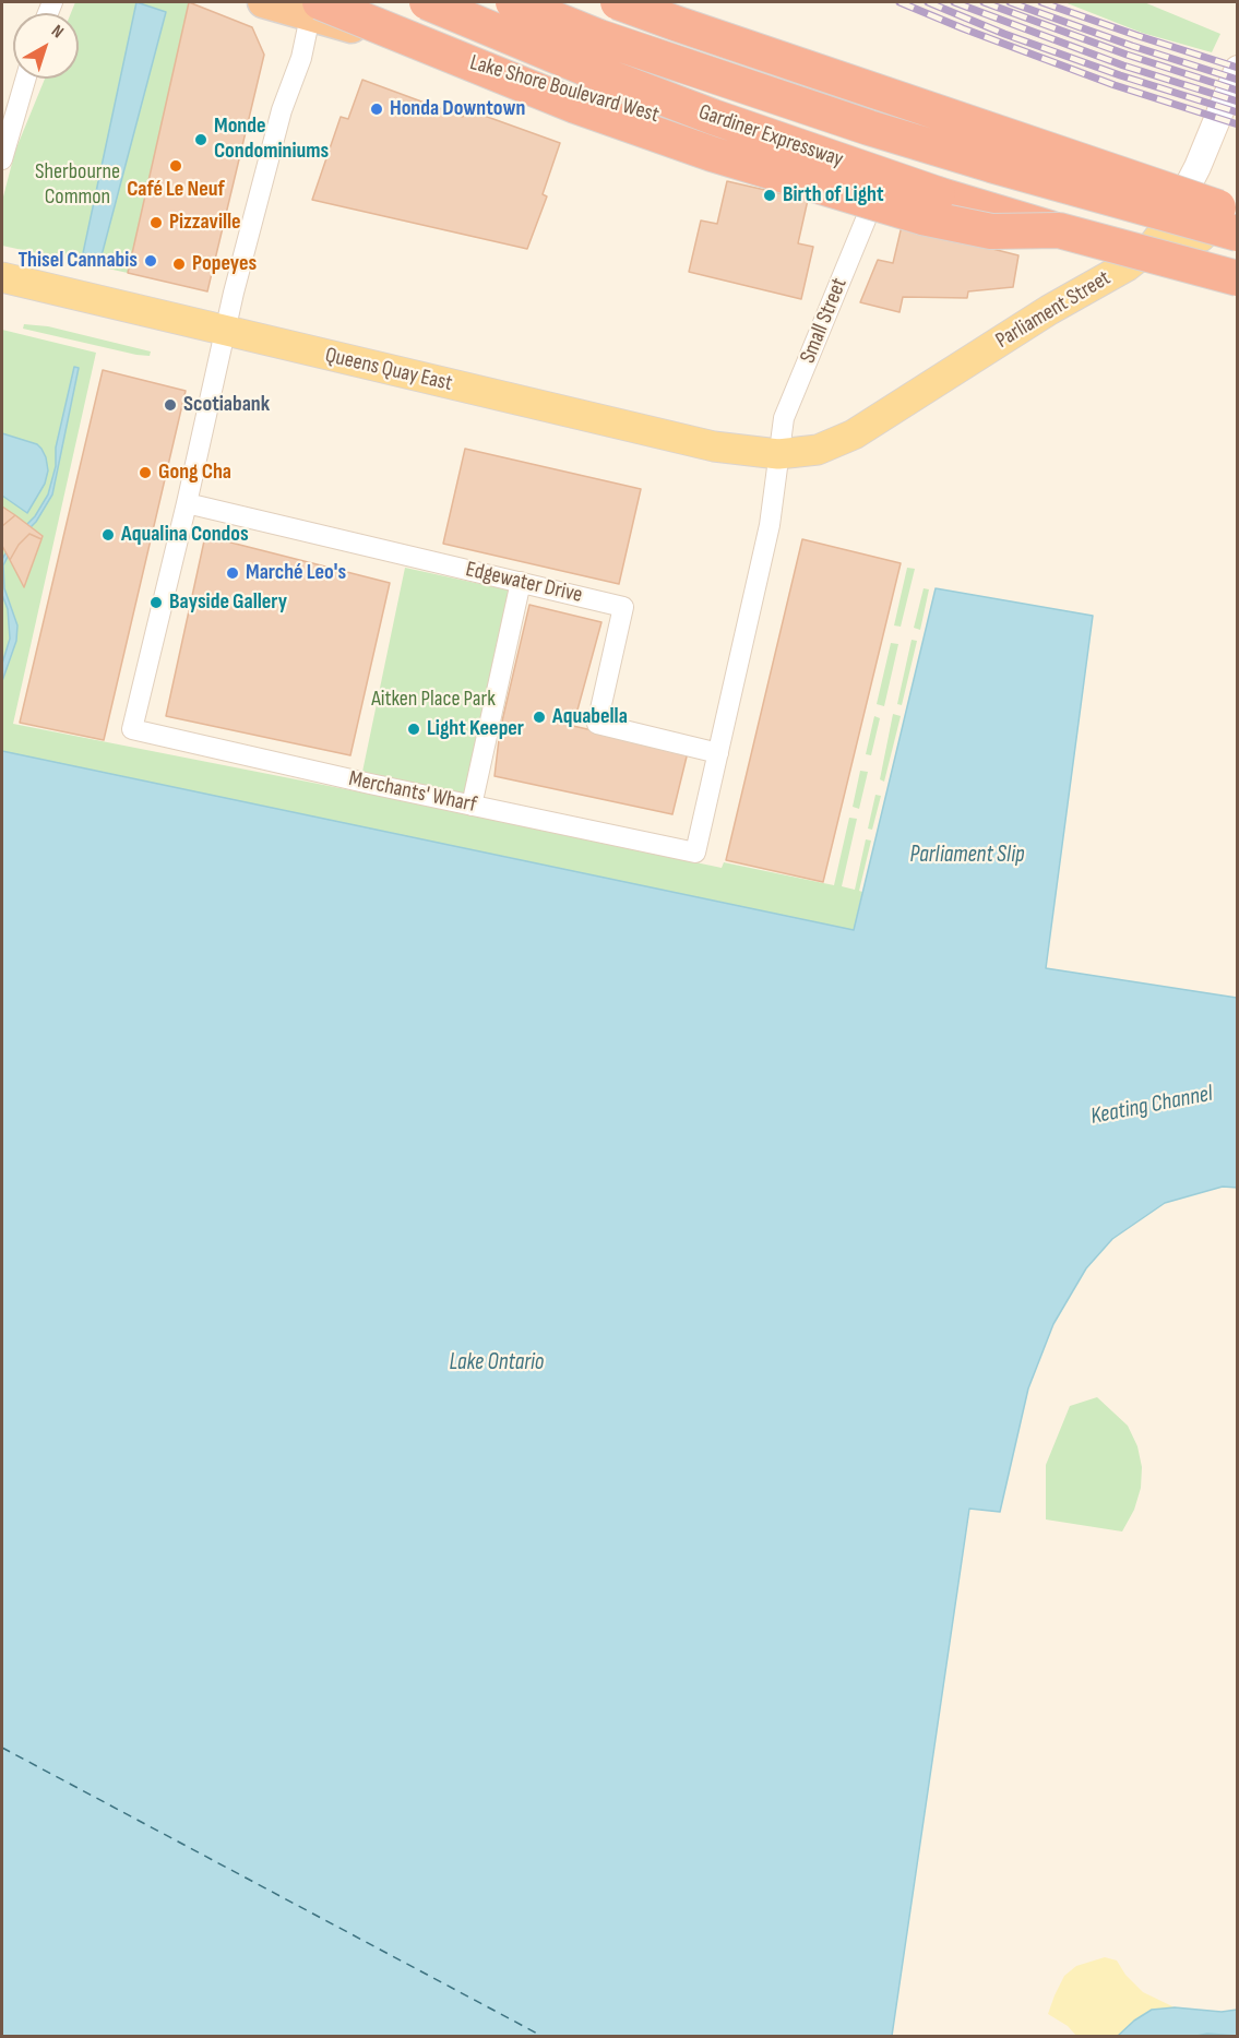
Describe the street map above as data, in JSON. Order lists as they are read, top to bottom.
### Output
{
  "streets": {
    "highway": ["Lake Shore Boulevard West", "Gardiner Expressway"],
    "main road": ["Parliament Street", "Queens Quay East"],
    "street": ["Small Street", "Edgewater Drive", "Merchants' Wharf"]
  },
  "crossings": [
    ["Lake Shore Boulevard West", "Parliament Street"],
    ["Lake Shore Boulevard West", "Small Street"],
    ["Lake Shore Boulevard West", "Merchants' Wharf"],
    ["Parliament Street", "Small Street"],
    ["Parliament Street", "Queens Quay East"],
    ["Parliament Street", "Merchants' Wharf"],
    ["Small Street", "Queens Quay East"],
    ["Small Street", "Merchants' Wharf"],
    ["Queens Quay East", "Merchants' Wharf"],
    ["Edgewater Drive", "Merchants' Wharf"]
  ],
  "water": ["Parliament Slip", "Keating Channel", "Lake Ontario"],
  "parks": ["Sherbourne Common", "Aitken Place Park"],
  "places": [
    "Honda Downtown",
    "Monde Condominiums",
    "Café Le Neuf",
    "Birth of Light",
    "Pizzaville",
    "Thisel Cannabis",
    "Popeyes",
    "Scotiabank",
    "Gong Cha",
    "Aqualina Condos",
    "Marché Leo's",
    "Bayside Gallery",
    "Aquabella",
    "Light Keeper"
  ],
  "north": "top right"
}
